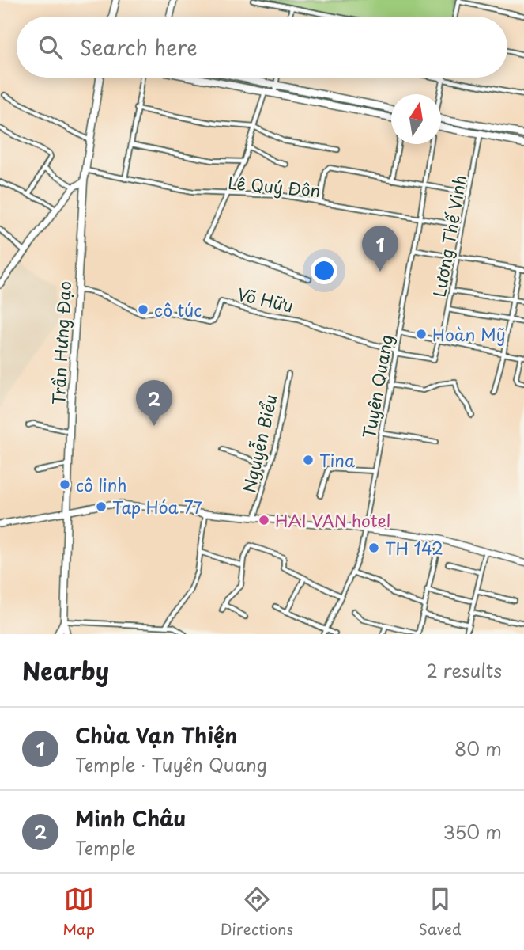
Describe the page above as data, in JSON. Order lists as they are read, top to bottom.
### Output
{
  "streets": {
    "main road": ["Trần Hưng Đạo"],
    "street": [
      "Lê Quý Đôn",
      "Lương Thế Vinh",
      "Võ Hữu",
      "Tuyên Quang",
      "Nguyễn Biểu"
    ]
  },
  "crossings": [
    ["Lê Quý Đôn", "Lương Thế Vinh"],
    ["Lê Quý Đôn", "Trần Hưng Đạo"],
    ["Lê Quý Đôn", "Tuyên Quang"],
    ["Võ Hữu", "Trần Hưng Đạo"],
    ["Võ Hữu", "Tuyên Quang"]
  ],
  "places": [
    "cô túc",
    "Hoàn Mỹ",
    "Tina",
    "cô linh",
    "Tap Hóa 77",
    "HAI VAN hotel",
    "TH 142"
  ],
  "north": "top",
  "page": {
    "search": "Search here",
    "pins": ["1", "2"],
    "heading": ["Nearby", "2 results"],
    "list": [
      {
        "mark": "1",
        "name": "Chùa Vạn Thiện",
        "note": "Temple · Tuyên Quang",
        "value": "80 m"
      },
      {
        "mark": "2",
        "name": "Minh Châu",
        "note": "Temple",
        "value": "350 m"
      }
    ],
    "nav": ["Map", "Directions", "Saved"]
  }
}
